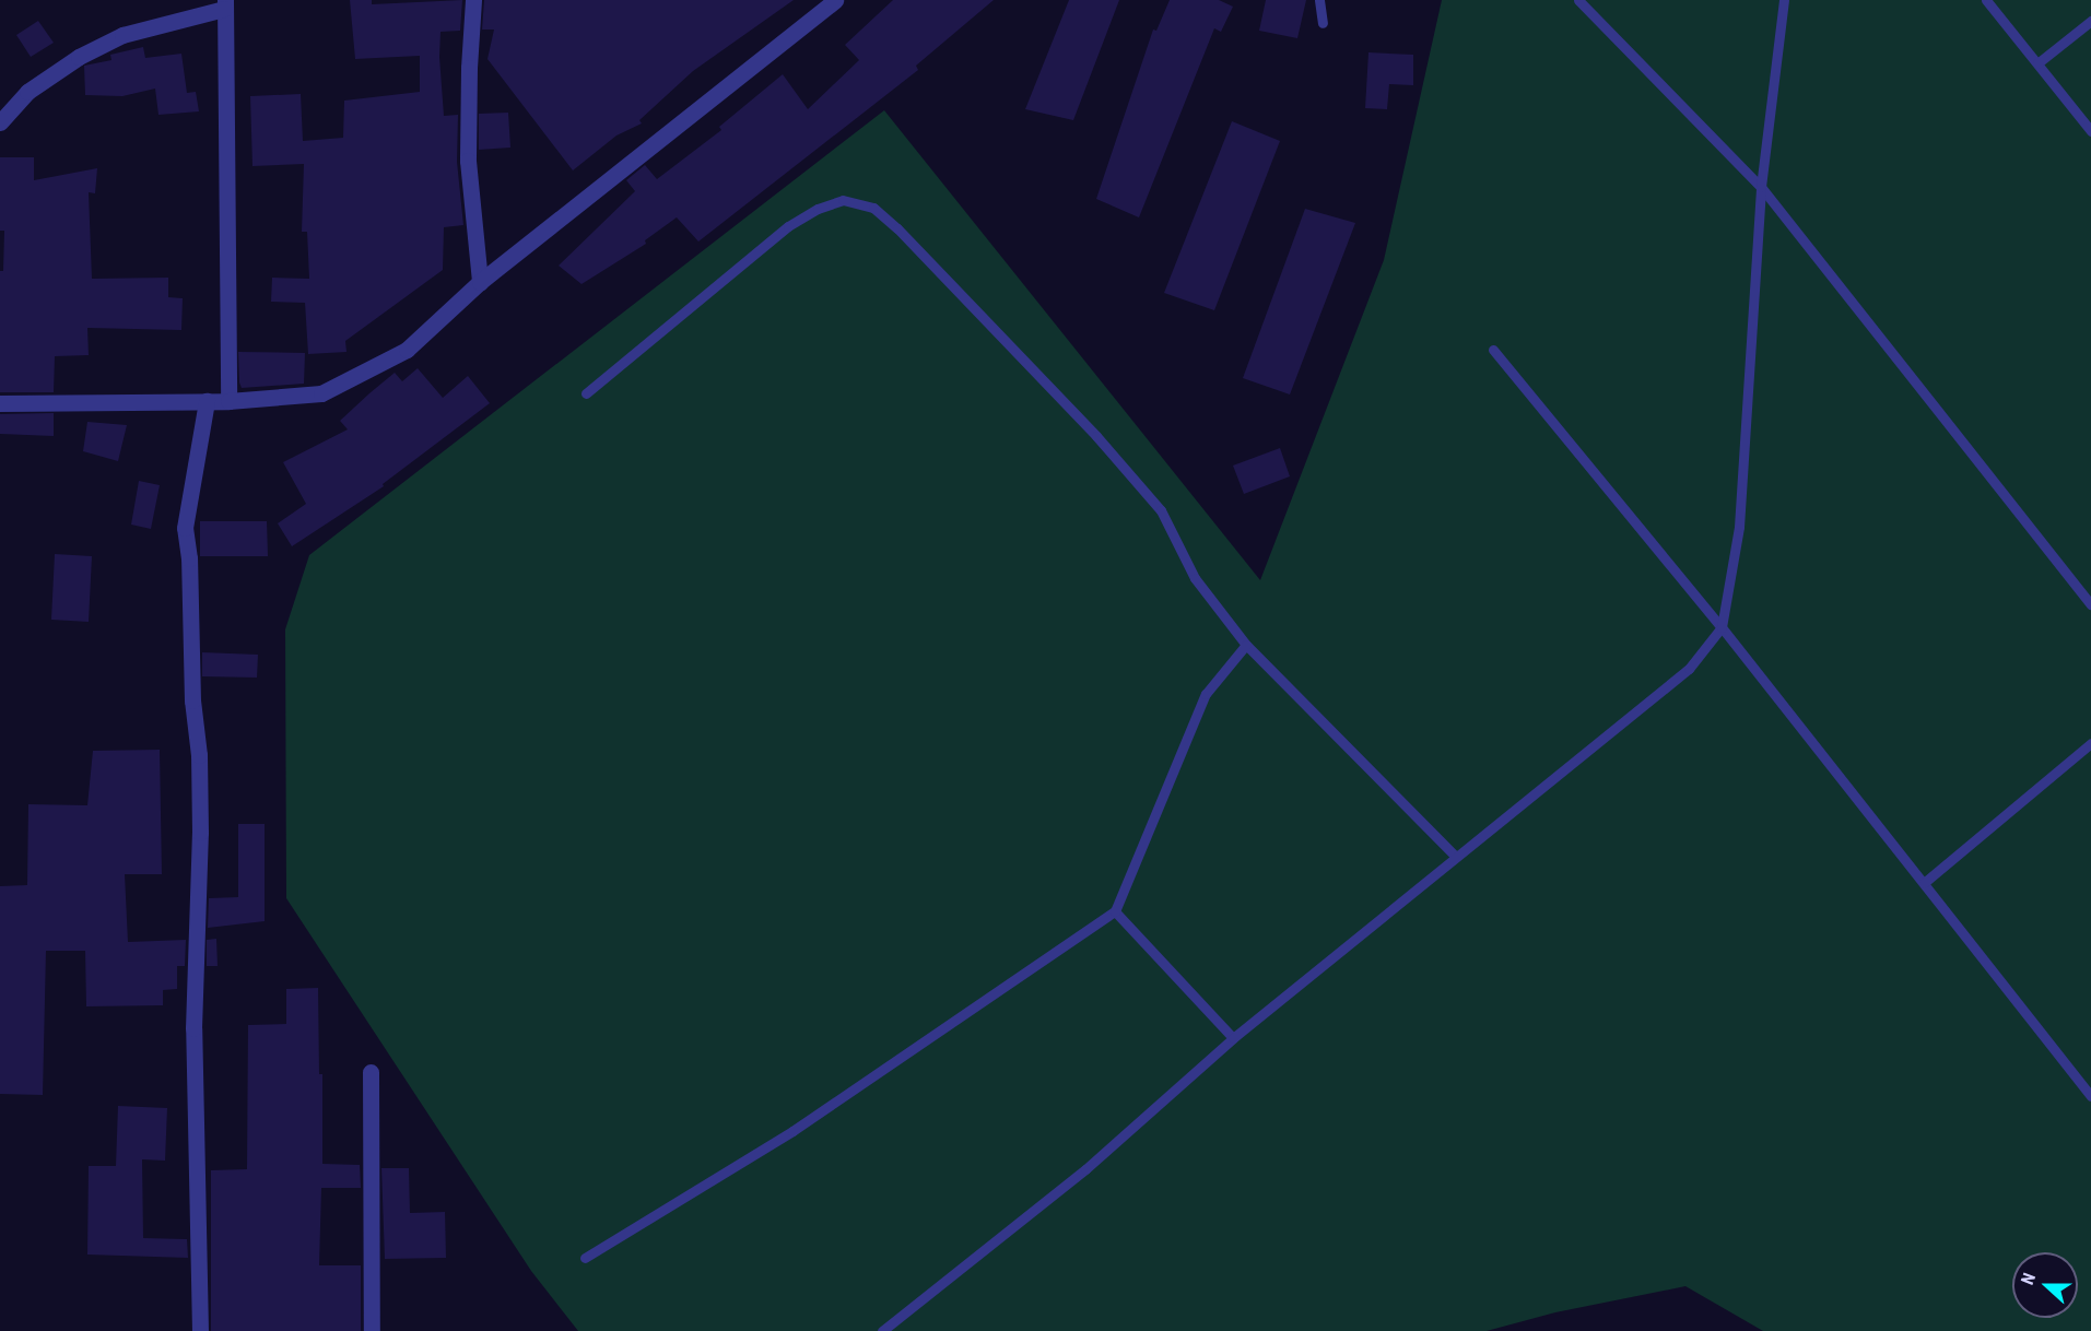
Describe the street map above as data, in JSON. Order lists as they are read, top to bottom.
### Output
{
  "north": "left"
}
